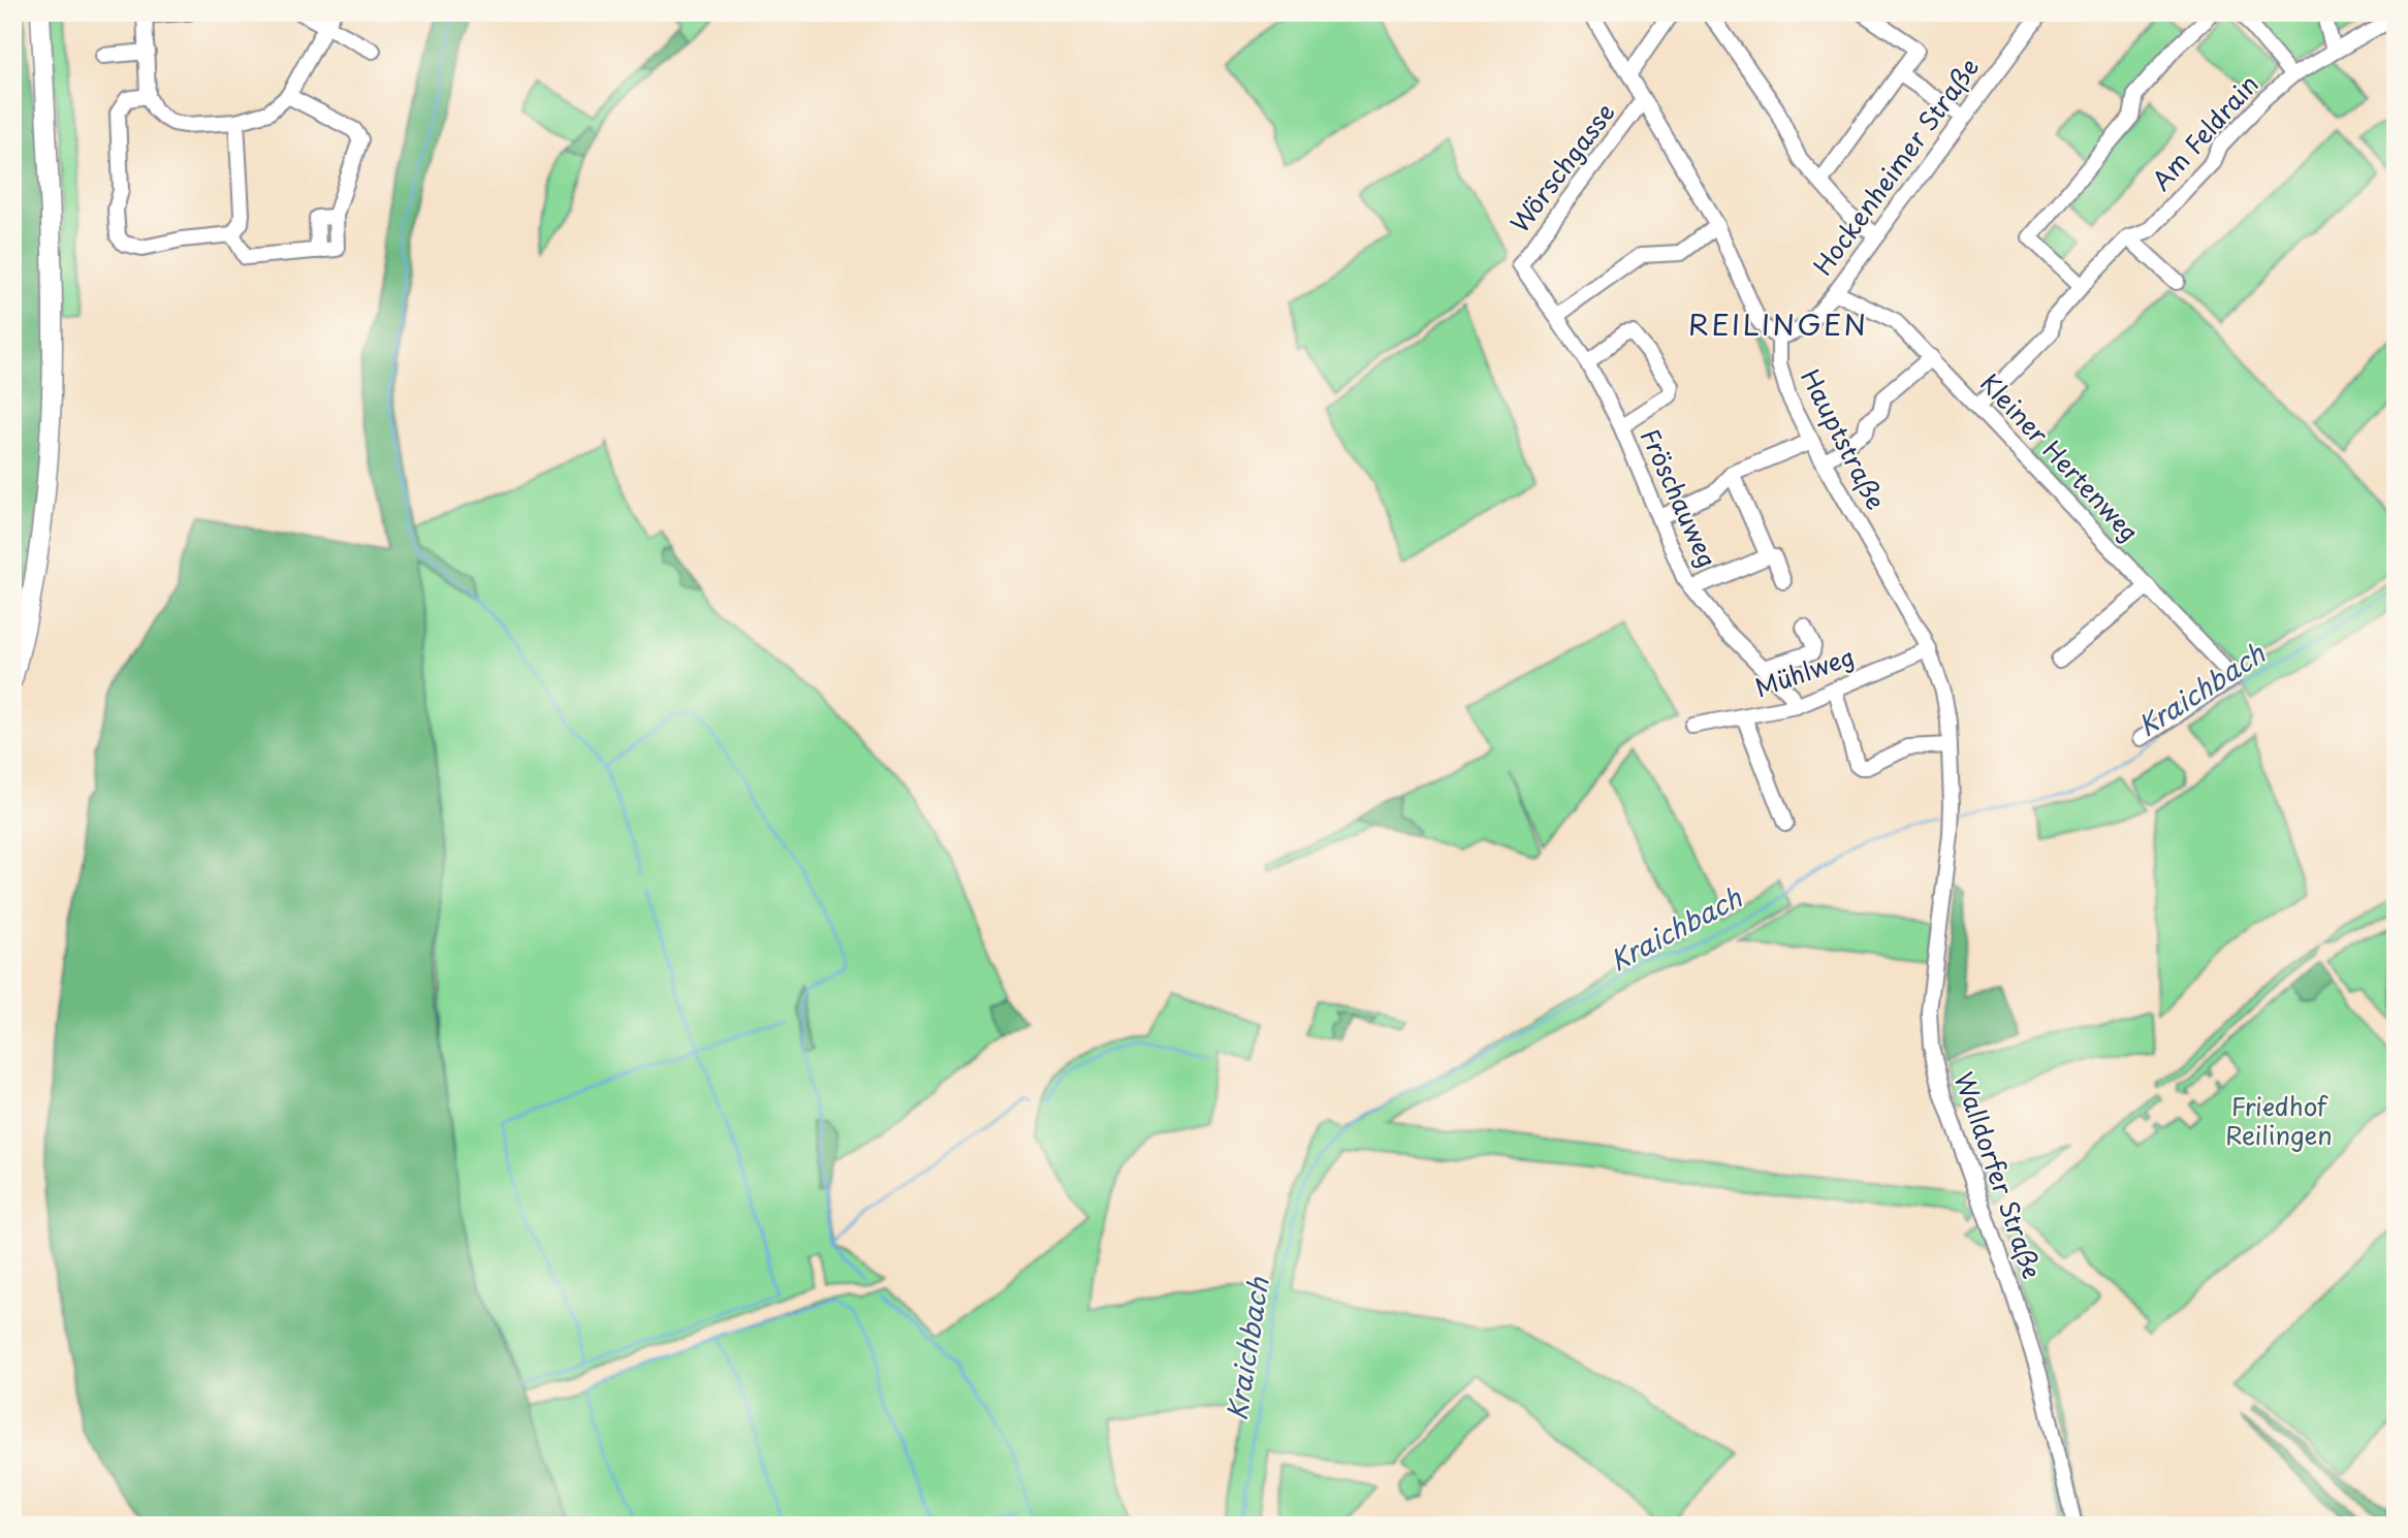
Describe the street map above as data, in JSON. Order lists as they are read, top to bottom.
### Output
{
  "streets": {
    "street": [
      "Am Feldrain",
      "Hockenheimer Straße",
      "Wörschgasse",
      "Hauptstraße",
      "Kleiner Hertenweg",
      "Fröschauweg",
      "Mühlweg",
      "Walldorfer Straße"
    ]
  },
  "crossings": [
    ["Am Feldrain", "Kleiner Hertenweg"],
    ["Hockenheimer Straße", "Hauptstraße"],
    ["Hockenheimer Straße", "Kleiner Hertenweg"],
    ["Wörschgasse", "Fröschauweg"],
    ["Hauptstraße", "Mühlweg"],
    ["Hauptstraße", "Walldorfer Straße"],
    ["Fröschauweg", "Mühlweg"]
  ],
  "districts": ["REILINGEN"],
  "water": ["Kraichbach"],
  "parks": ["Friedhof Reilingen"]
}
